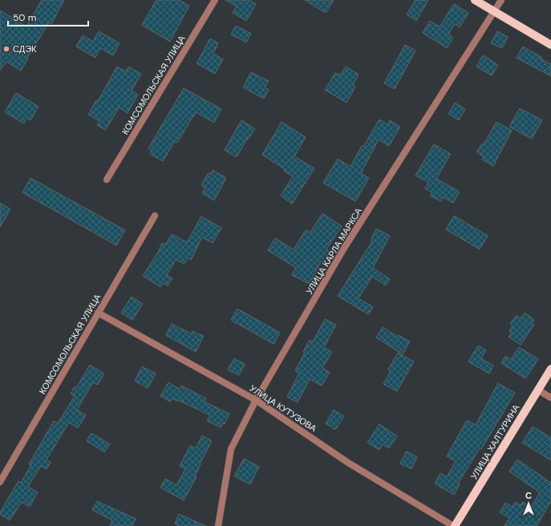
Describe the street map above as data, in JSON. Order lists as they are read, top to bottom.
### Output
{
  "streets": {
    "main road": ["УЛИЦА ХАЛТУРИНА"],
    "street": ["КОМСОМОЛЬСКАЯ УЛИЦА", "УЛИЦА КАРЛА МАРКСА", "УЛИЦА КУТУЗОВА"]
  },
  "crossings": [
    ["КОМСОМОЛЬСКАЯ УЛИЦА", "УЛИЦА КУТУЗОВА"],
    ["УЛИЦА КАРЛА МАРКСА", "УЛИЦА КУТУЗОВА"],
    ["УЛИЦА КУТУЗОВА", "УЛИЦА ХАЛТУРИНА"]
  ],
  "places": ["СДЭК"],
  "scale_bar": "50 m",
  "north": "top"
}
